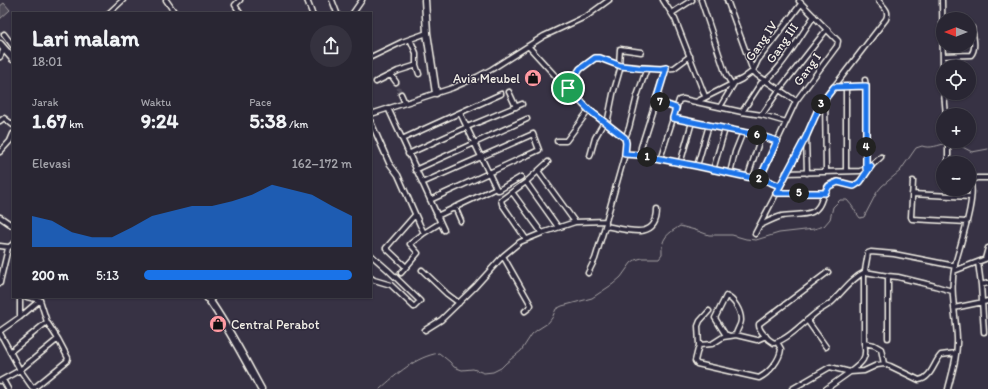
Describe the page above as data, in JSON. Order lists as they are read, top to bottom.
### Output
{
  "streets": {
    "street": ["Gang IV", "Gang III", "Gang I"]
  },
  "places": {
    "shop": ["Avia Meubel", "Central Perabot"]
  },
  "north": "left",
  "page": {
    "map_buttons": ["+", "−"],
    "heading": ["Lari malam", "18:01"],
    "stats": [
      ["Jarak", "1.67 km"],
      ["Waktu", "9:24"],
      ["Pace", "5:38 /km"]
    ],
    "pins": [
      "7",
      "3",
      "6",
      "4",
      "1",
      "2",
      "5"
    ],
    "chart": ["Elevasi", "162–172 m"],
    "list": [
      {
        "name": "200 m",
        "note": "5:13"
      }
    ]
  }
}
